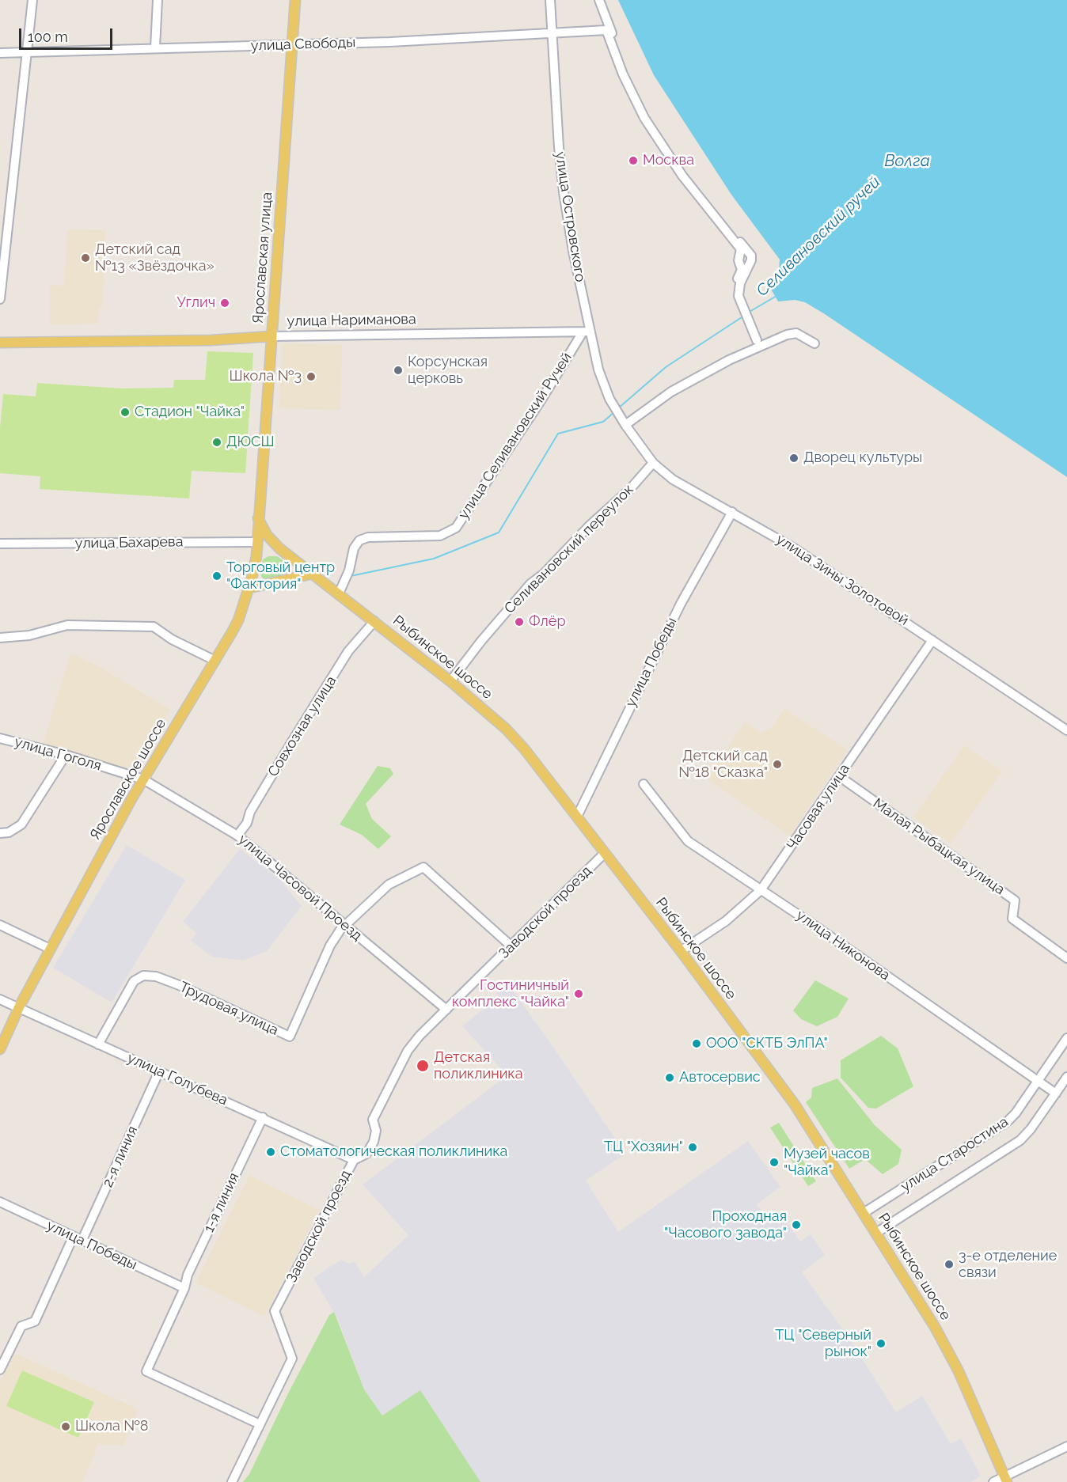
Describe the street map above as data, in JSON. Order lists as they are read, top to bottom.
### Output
{
  "streets": {
    "main road": [
      "Ярославская улица",
      "улица Нариманова",
      "Рыбинское шоссе",
      "Ярославское шоссе"
    ],
    "street": [
      "улица Свободы",
      "улица Островского",
      "улица Селивановский Ручей",
      "улица Бахарева",
      "Селивановский переулок",
      "улица Зины Золотовой",
      "улица Победы",
      "Совхозная улица",
      "улица Гоголя",
      "Часовая улица",
      "Малая Рыбацкая улица",
      "улица Часовой Проезд",
      "Заводской проезд",
      "улица Никонова",
      "Трудовая улица",
      "улица Голубева",
      "улица Старостина",
      "2-я линия",
      "1-я линия"
    ]
  },
  "crossings": [
    ["улица Свободы", "улица Островского"],
    ["улица Свободы", "Ярославская улица"],
    ["улица Островского", "улица Нариманова"],
    ["улица Островского", "улица Селивановский Ручей"],
    ["улица Островского", "улица Зины Золотовой"],
    ["Ярославская улица", "улица Нариманова"],
    ["Ярославская улица", "Рыбинское шоссе"],
    ["Ярославская улица", "Ярославское шоссе"],
    ["улица Нариманова", "улица Селивановский Ручей"],
    ["улица Селивановский Ручей", "Рыбинское шоссе"],
    ["улица Бахарева", "Ярославское шоссе"],
    ["Селивановский переулок", "улица Зины Золотовой"],
    ["Селивановский переулок", "Рыбинское шоссе"],
    ["улица Зины Золотовой", "улица Победы"],
    ["улица Зины Золотовой", "Часовая улица"],
    ["Рыбинское шоссе", "улица Победы"],
    ["Рыбинское шоссе", "Совхозная улица"],
    ["Рыбинское шоссе", "Ярославское шоссе"],
    ["Рыбинское шоссе", "Часовая улица"],
    ["Рыбинское шоссе", "Заводской проезд"],
    ["Рыбинское шоссе", "улица Старостина"],
    ["улица Победы", "2-я линия"],
    ["улица Победы", "1-я линия"],
    ["Совхозная улица", "улица Часовой Проезд"],
    ["улица Гоголя", "Ярославское шоссе"],
    ["улица Гоголя", "улица Часовой Проезд"],
    ["Ярославское шоссе", "улица Часовой Проезд"],
    ["Ярославское шоссе", "улица Голубева"],
    ["Часовая улица", "Малая Рыбацкая улица"],
    ["Часовая улица", "улица Никонова"],
    ["улица Часовой Проезд", "Заводской проезд"],
    ["улица Часовой Проезд", "Трудовая улица"],
    ["Заводской проезд", "Трудовая улица"],
    ["Заводской проезд", "улица Голубева"],
    ["Заводской проезд", "1-я линия"],
    ["улица Никонова", "улица Старостина"],
    ["Трудовая улица", "улица Голубева"],
    ["улица Голубева", "2-я линия"],
    ["улица Голубева", "1-я линия"]
  ],
  "water": ["Волга", "Селивановский ручей"],
  "places": [
    "Москва",
    "Детский сад №13 «Звёздочка»",
    "Углич",
    "Корсунская церковь",
    "Школа №3",
    "Стадион \"Чайка\"",
    "ДЮСШ",
    "Дворец культуры",
    "Торговый центр \"Фактория\"",
    "Флёр",
    "Детский сад №18 \"Сказка\"",
    "Гостиничный комплекс \"Чайка\"",
    "ООО \"СКТБ ЭлПА\"",
    "Детская поликлиника",
    "Автосервис",
    "ТЦ \"Хозяин\"",
    "Стоматологическая поликлиника",
    "Музей часов \"Чайка\"",
    "Проходная \"Часового 3авода\"",
    "3-е отделение связи",
    "ТЦ \"Северный рынок\"",
    "Школа №8"
  ],
  "scale_bar": "100 m"
}
